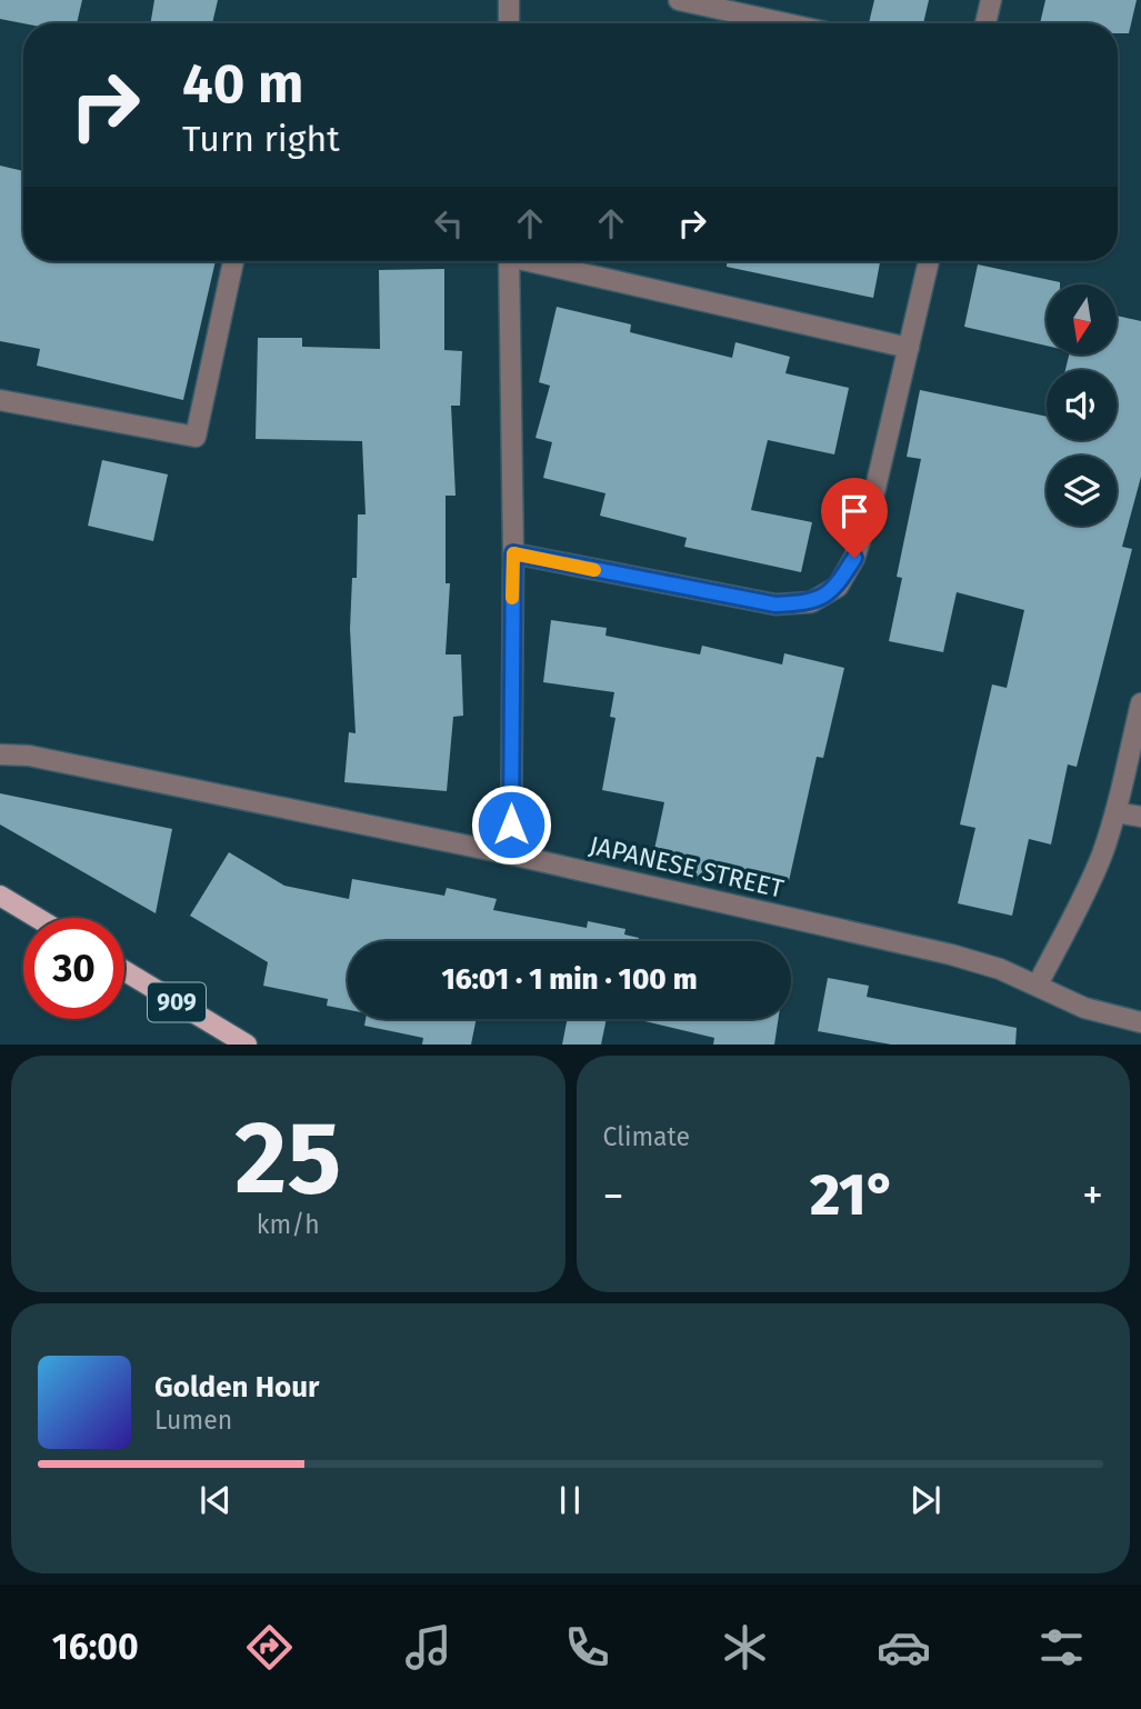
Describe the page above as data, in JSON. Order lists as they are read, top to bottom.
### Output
{
  "streets": {
    "main road": ["909"],
    "street": ["JAPANESE STREET"]
  },
  "north": "bottom",
  "page": {
    "turn": ["40 m", "Turn right"],
    "limit": "30",
    "trip": "16:01 · 1 min · 100 m",
    "tile": [
      ["25", "km/h"],
      "Climate"
    ],
    "heat": ["−", "21°", "+"],
    "song": ["Golden Hour", "Lumen"],
    "tabs": "16:00"
  }
}
